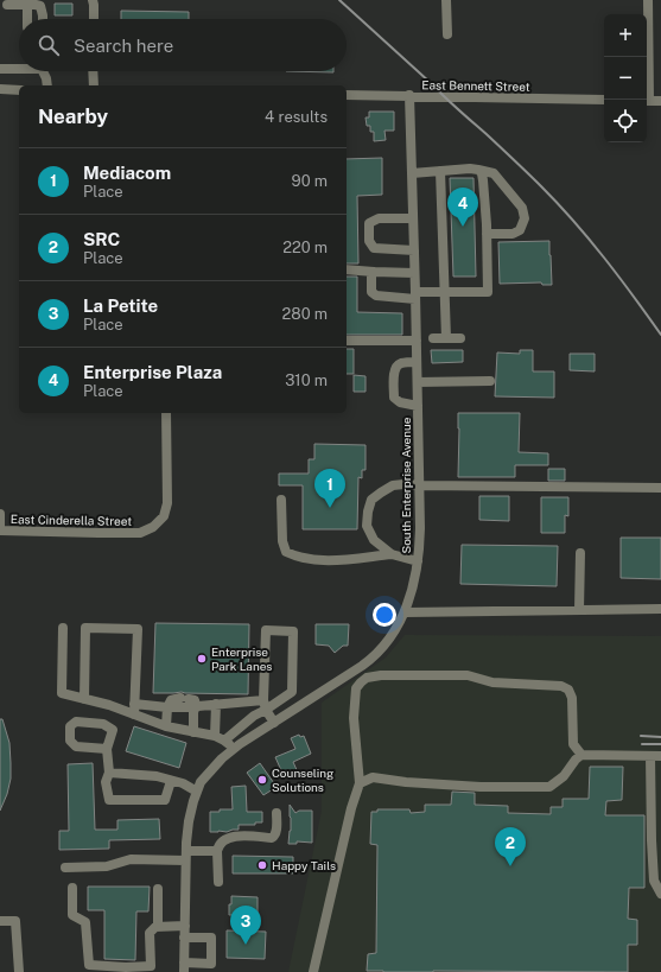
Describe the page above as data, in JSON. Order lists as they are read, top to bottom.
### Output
{
  "streets": {
    "street": ["East Bennett Street", "South Enterprise Avenue", "East Cinderella Street"]
  },
  "crossings": [
    ["East Bennett Street", "South Enterprise Avenue"]
  ],
  "places": ["Enterprise Park Lanes", "Counseling Solutions", "Happy Tails"],
  "page": {
    "map_buttons": ["+", "−"],
    "search": "Search here",
    "heading": ["Nearby", "4 results"],
    "list": [
      {
        "mark": "1",
        "name": "Mediacom",
        "note": "Place",
        "value": "90 m"
      },
      {
        "mark": "2",
        "name": "SRC",
        "note": "Place",
        "value": "220 m"
      },
      {
        "mark": "3",
        "name": "La Petite",
        "note": "Place",
        "value": "280 m"
      },
      {
        "mark": "4",
        "name": "Enterprise Plaza",
        "note": "Place",
        "value": "310 m"
      }
    ],
    "pins": [
      "4",
      "1",
      "2",
      "3"
    ]
  }
}
